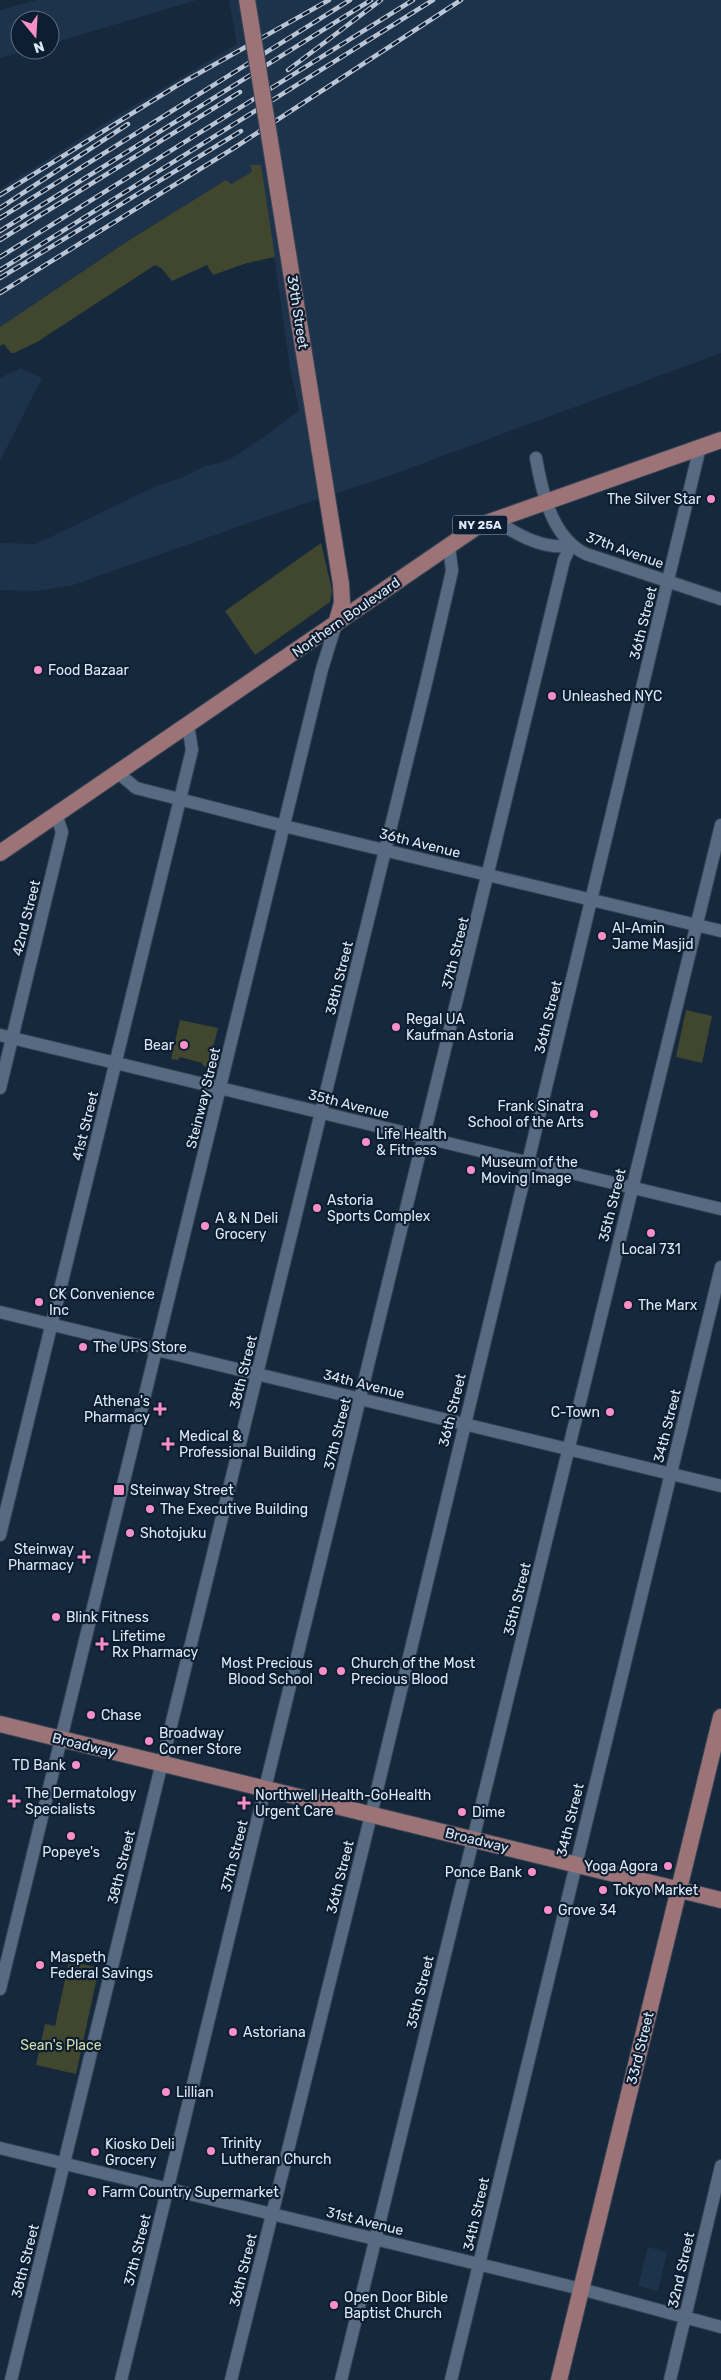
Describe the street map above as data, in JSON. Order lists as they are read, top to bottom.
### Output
{
  "streets": {
    "main road": [
      "39th Street",
      "NY 25A",
      "Northern Boulevard",
      "Broadway",
      "33rd Street"
    ],
    "street": [
      "37th Avenue",
      "36th Street",
      "36th Avenue",
      "42nd Street",
      "37th Street",
      "38th Street",
      "Steinway Street",
      "35th Avenue",
      "41st Street",
      "35th Street",
      "34th Avenue",
      "34th Street",
      "31st Avenue",
      "32nd Street"
    ]
  },
  "crossings": [
    ["39th Street", "Northern Boulevard"],
    ["39th Street", "Steinway Street"],
    ["37th Avenue", "Northern Boulevard"],
    ["37th Avenue", "36th Street"],
    ["37th Avenue", "37th Street"],
    ["Northern Boulevard", "36th Street"],
    ["Northern Boulevard", "36th Avenue"],
    ["Northern Boulevard", "42nd Street"],
    ["Northern Boulevard", "38th Street"],
    ["Northern Boulevard", "Steinway Street"],
    ["Northern Boulevard", "41st Street"],
    ["36th Street", "36th Avenue"],
    ["36th Street", "35th Avenue"],
    ["36th Street", "34th Avenue"],
    ["36th Street", "Broadway"],
    ["36th Street", "31st Avenue"],
    ["36th Avenue", "37th Street"],
    ["36th Avenue", "38th Street"],
    ["36th Avenue", "Steinway Street"],
    ["36th Avenue", "41st Street"],
    ["36th Avenue", "35th Street"],
    ["42nd Street", "35th Avenue"],
    ["37th Street", "35th Avenue"],
    ["37th Street", "34th Avenue"],
    ["37th Street", "Broadway"],
    ["37th Street", "31st Avenue"],
    ["38th Street", "35th Avenue"],
    ["38th Street", "34th Avenue"],
    ["38th Street", "Broadway"],
    ["38th Street", "31st Avenue"],
    ["Steinway Street", "35th Avenue"],
    ["Steinway Street", "34th Avenue"],
    ["Steinway Street", "Broadway"],
    ["35th Avenue", "41st Street"],
    ["35th Avenue", "35th Street"],
    ["41st Street", "34th Avenue"],
    ["35th Street", "34th Avenue"],
    ["35th Street", "Broadway"],
    ["35th Street", "31st Avenue"],
    ["34th Avenue", "34th Street"],
    ["34th Street", "Broadway"],
    ["34th Street", "31st Avenue"],
    ["Broadway", "33rd Street"],
    ["33rd Street", "31st Avenue"],
    ["31st Avenue", "32nd Street"]
  ],
  "parks": ["Sean's Place"],
  "places": {
    "other": [
      "The Silver Star",
      "Food Bazaar",
      "Unleashed NYC",
      "Al-Amin Jame Masjid",
      "Regal UA Kaufman Astoria",
      "Bear",
      "Frank Sinatra School of the Arts",
      "Life Health & Fitness",
      "Museum of the Moving Image",
      "Astoria Sports Complex",
      "A & N Deli Grocery",
      "Local 731",
      "CK Convenience Inc",
      "The Marx",
      "The UPS Store",
      "C-Town",
      "The Executive Building",
      "Shotojuku",
      "Blink Fitness",
      "Most Precious Blood School",
      "Church of the Most Precious Blood",
      "Chase",
      "Broadway Corner Store",
      "TD Bank",
      "Dime",
      "Popeye's",
      "Yoga Agora",
      "Ponce Bank",
      "Tokyo Market",
      "Grove 34",
      "Maspeth Federal Savings",
      "Astoriana",
      "Lillian",
      "Trinity Lutheran Church",
      "Kiosko Deli Grocery",
      "Farm Country Supermarket",
      "Open Door Bible Baptist Church"
    ],
    "health": [
      "Athena's Pharmacy",
      "Medical & Professional Building",
      "Steinway Pharmacy",
      "Lifetime Rx Pharmacy",
      "The Dermatology Specialists",
      "Northwell Health-GoHealth Urgent Care"
    ],
    "transit": ["Steinway Street"]
  },
  "north": "bottom"
}
